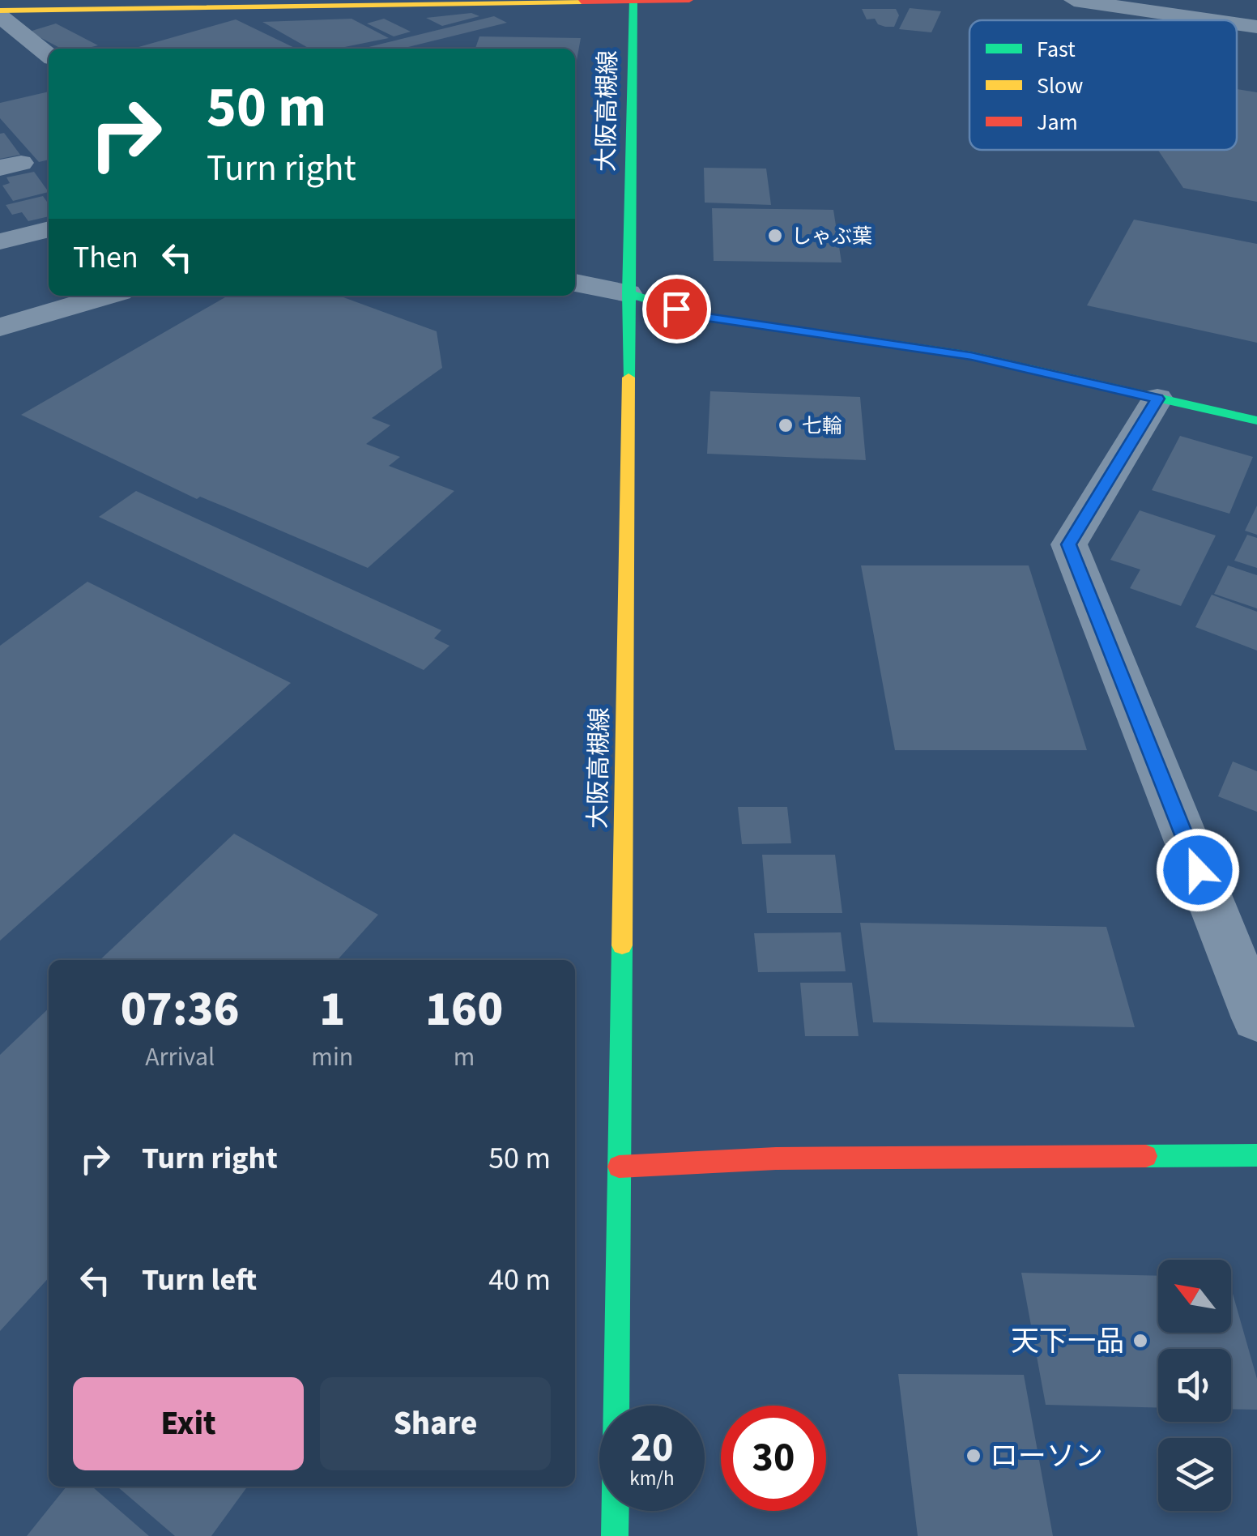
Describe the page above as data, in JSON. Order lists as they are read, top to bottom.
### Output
{
  "streets": {
    "street": ["大阪高槻線"]
  },
  "places": [
    "しゃぶ葉",
    "七輪",
    "天下一品",
    "ローソン"
  ],
  "legend": ["Fast", "Slow", "Jam"],
  "north": "top left",
  "page": {
    "turn": ["50 m", "Turn right"],
    "then": "Then",
    "eta": [
      "07:36",
      "Arrival",
      "1",
      "min",
      "160",
      "m"
    ],
    "list": [
      {
        "name": "Turn right",
        "value": "50 m"
      },
      {
        "name": "Turn left",
        "value": "40 m"
      }
    ],
    "buttons": ["Exit", "Share"],
    "speed": "20 km/h",
    "limit": "30"
  }
}
